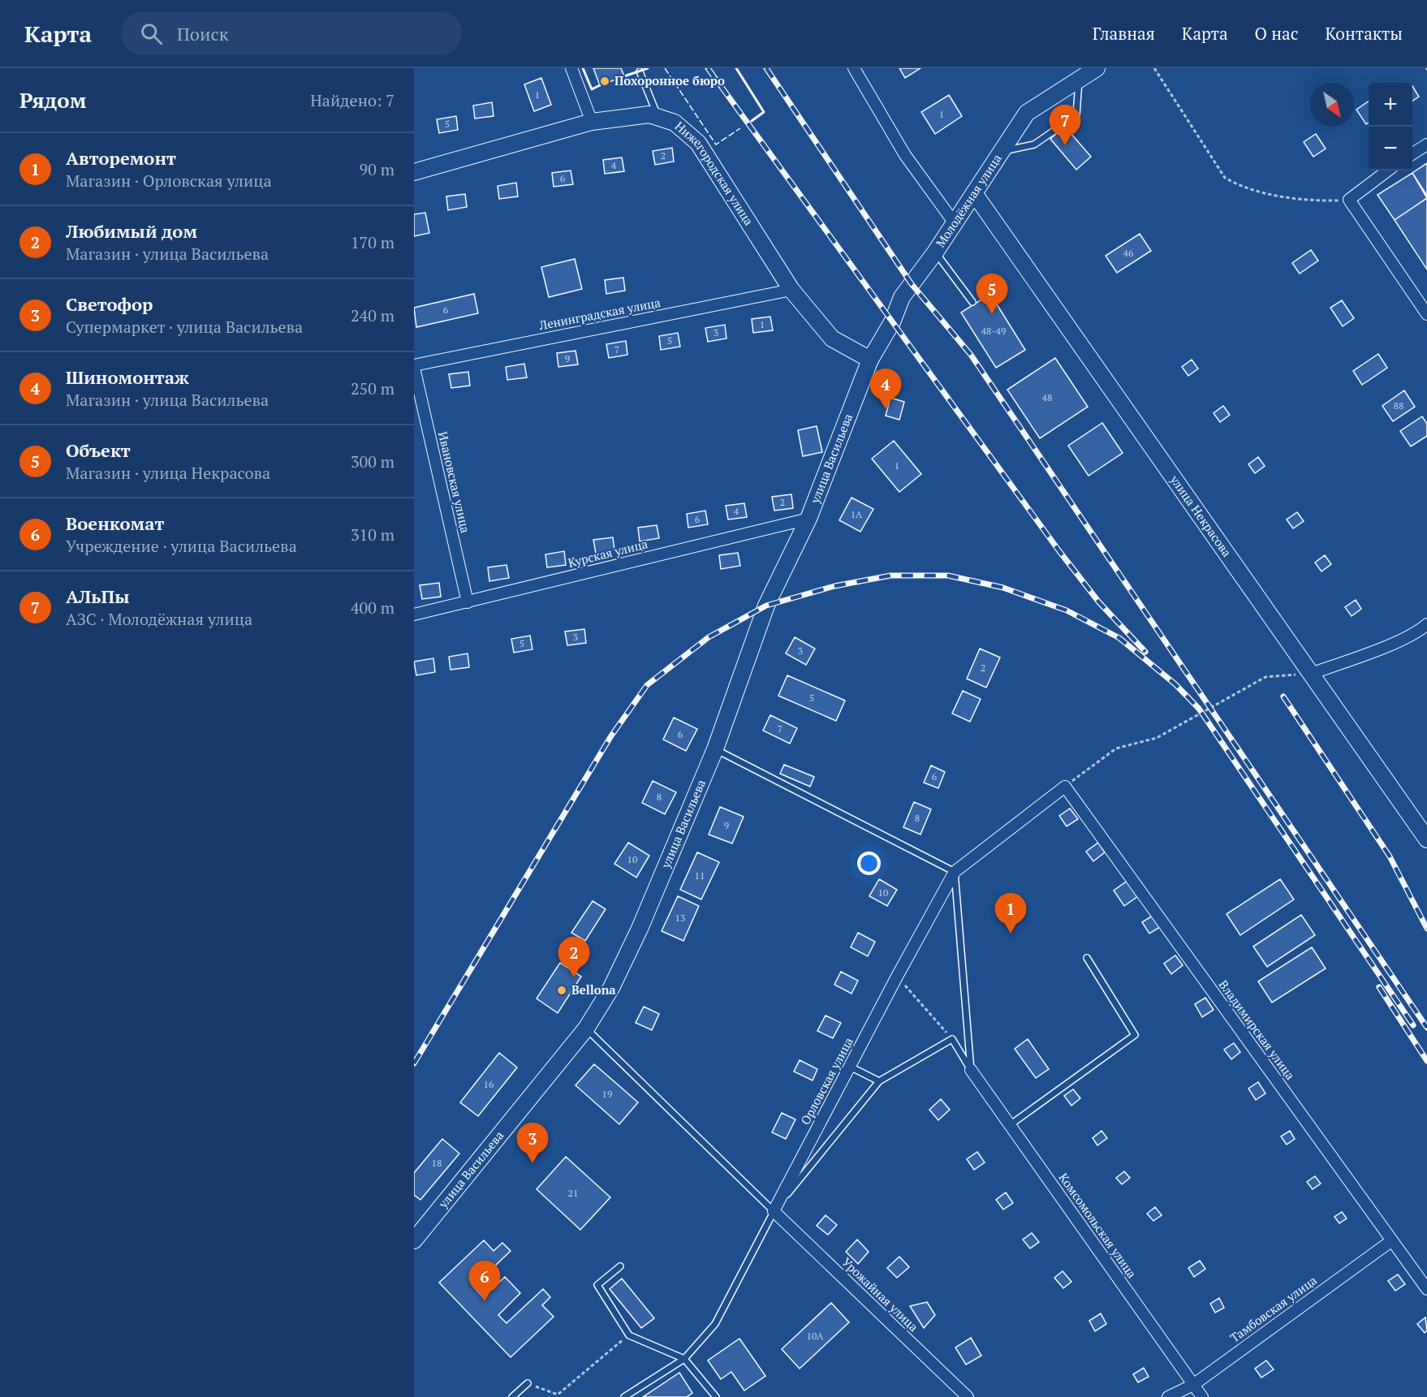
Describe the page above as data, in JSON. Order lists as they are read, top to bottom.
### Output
{
  "streets": {
    "street": [
      "Нижегородская улица",
      "Молодёжная улица",
      "Ленинградская улица",
      "улица Васильева",
      "Ивановская улица",
      "улица Некрасова",
      "Курская улица",
      "Владимирская улица",
      "Орловская улица",
      "Комсомольская улица",
      "Урожайная улица",
      "Тамбовская улица"
    ]
  },
  "crossings": [
    ["Нижегородская улица", "Молодёжная улица"],
    ["Нижегородская улица", "Ленинградская улица"],
    ["Нижегородская улица", "улица Васильева"],
    ["Молодёжная улица", "улица Васильева"],
    ["Молодёжная улица", "улица Некрасова"],
    ["Ленинградская улица", "Ивановская улица"],
    ["улица Васильева", "Курская улица"],
    ["Ивановская улица", "Курская улица"],
    ["Владимирская улица", "Орловская улица"],
    ["Владимирская улица", "Тамбовская улица"],
    ["Орловская улица", "Урожайная улица"],
    ["Комсомольская улица", "Тамбовская улица"]
  ],
  "places": ["Похоронное бюро", "Bellona"],
  "house_numbers": [
    "1",
    "1",
    "5",
    "2",
    "4",
    "6",
    "46",
    "6",
    "1",
    "48-49",
    "3",
    "5",
    "7",
    "9",
    "48",
    "88",
    "1",
    "2",
    "4",
    "1А",
    "6",
    "3",
    "5",
    "3",
    "2",
    "5",
    "7",
    "6",
    "6",
    "8",
    "8",
    "9",
    "10",
    "11",
    "10",
    "13",
    "16",
    "19",
    "18",
    "21",
    "10А"
  ],
  "north": "bottom right",
  "page": {
    "header": "Карта",
    "search": "Поиск",
    "nav": [
      "Главная",
      "Карта",
      "О нас",
      "Контакты"
    ],
    "heading": ["Рядом", "Найдено: 7"],
    "map_buttons": ["+", "−"],
    "pins": [
      "7",
      "5",
      "4",
      "1",
      "2",
      "3",
      "6"
    ],
    "list": [
      {
        "mark": "1",
        "name": "Авторемонт",
        "note": "Магазин · Орловская улица",
        "value": "90 m"
      },
      {
        "mark": "2",
        "name": "Любимый дом",
        "note": "Магазин · улица Васильева",
        "value": "170 m"
      },
      {
        "mark": "3",
        "name": "Светофор",
        "note": "Супермаркет · улица Васильева",
        "value": "240 m"
      },
      {
        "mark": "4",
        "name": "Шиномонтаж",
        "note": "Магазин · улица Васильева",
        "value": "250 m"
      },
      {
        "mark": "5",
        "name": "Объект",
        "note": "Магазин · улица Некрасова",
        "value": "300 m"
      },
      {
        "mark": "6",
        "name": "Военкомат",
        "note": "Учреждение · улица Васильева",
        "value": "310 m"
      },
      {
        "mark": "7",
        "name": "АЛьПы",
        "note": "АЗС · Молодёжная улица",
        "value": "400 m"
      }
    ]
  }
}
